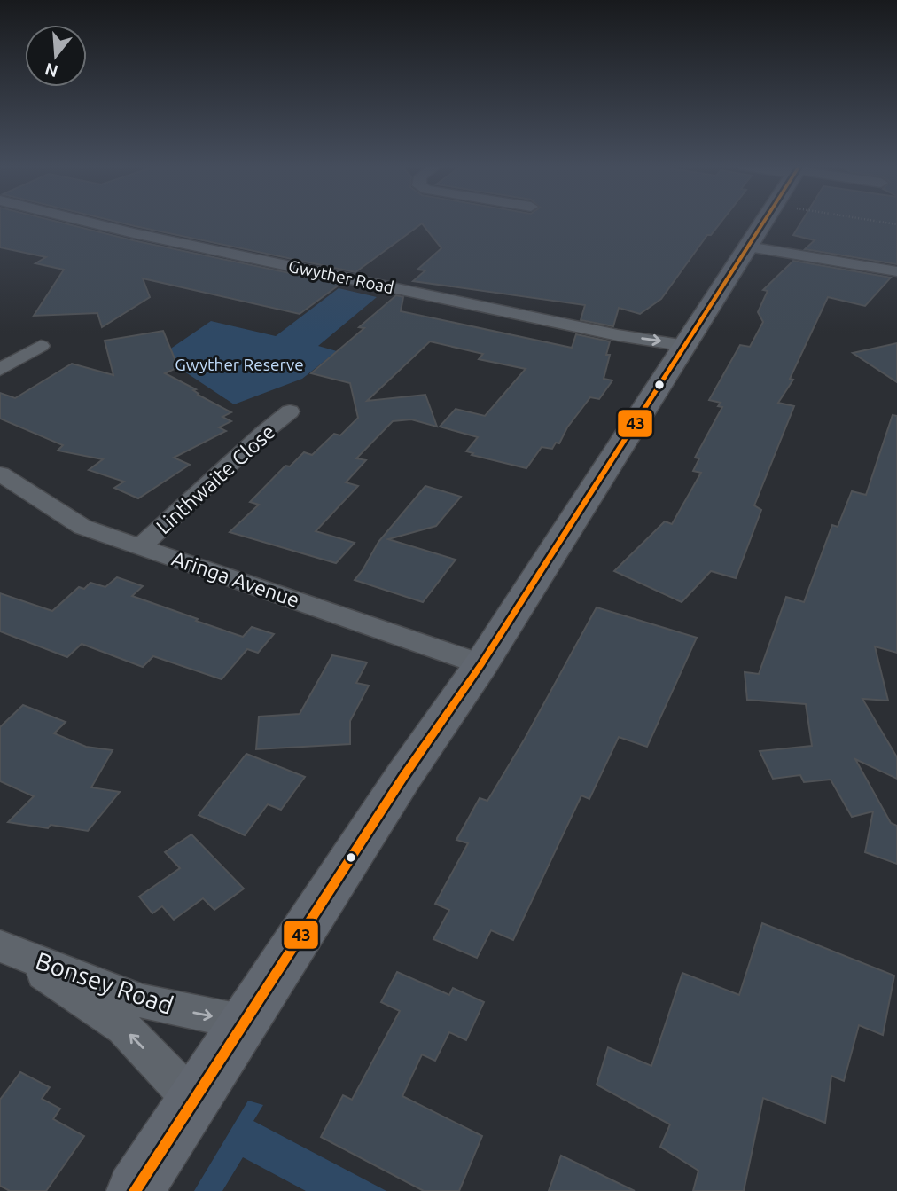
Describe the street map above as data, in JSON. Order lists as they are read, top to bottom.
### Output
{
  "streets": {
    "street": [
      "Gwyther Road",
      "Linthwaite Close",
      "Aringa Avenue",
      "Bonsey Road"
    ]
  },
  "crossings": [
    ["Linthwaite Close", "Aringa Avenue"]
  ],
  "one_way": ["Gwyther Road"],
  "parks": ["Gwyther Reserve"],
  "lines": ["transit line 43"],
  "north": "bottom"
}
